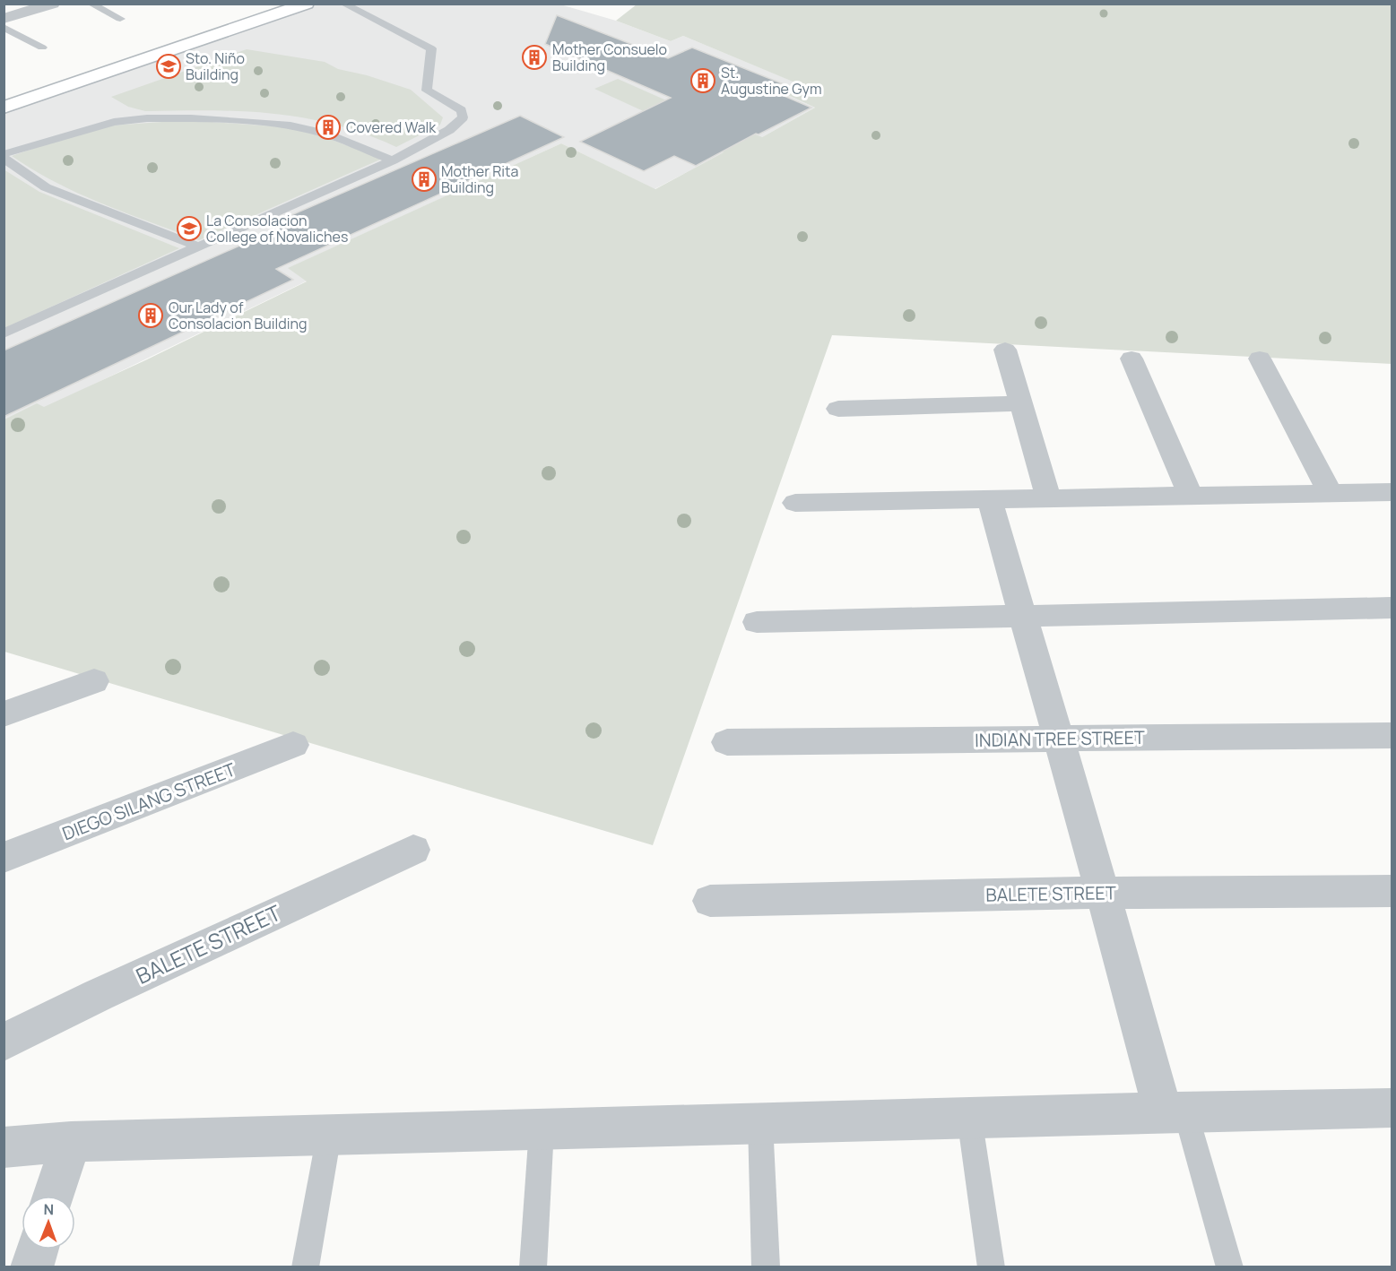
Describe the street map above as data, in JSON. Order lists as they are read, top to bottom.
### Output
{
  "streets": {
    "street": ["INDIAN TREE STREET", "DIEGO SILANG STREET", "BALETE STREET"]
  },
  "places": {
    "building": [
      "Mother Consuelo Building",
      "St. Augustine Gym",
      "Covered Walk",
      "Mother Rita Building",
      "Our Lady of Consolacion Building"
    ],
    "school or university": ["Sto. Niño Building", "La Consolacion College of Novaliches"]
  },
  "north": "top"
}
